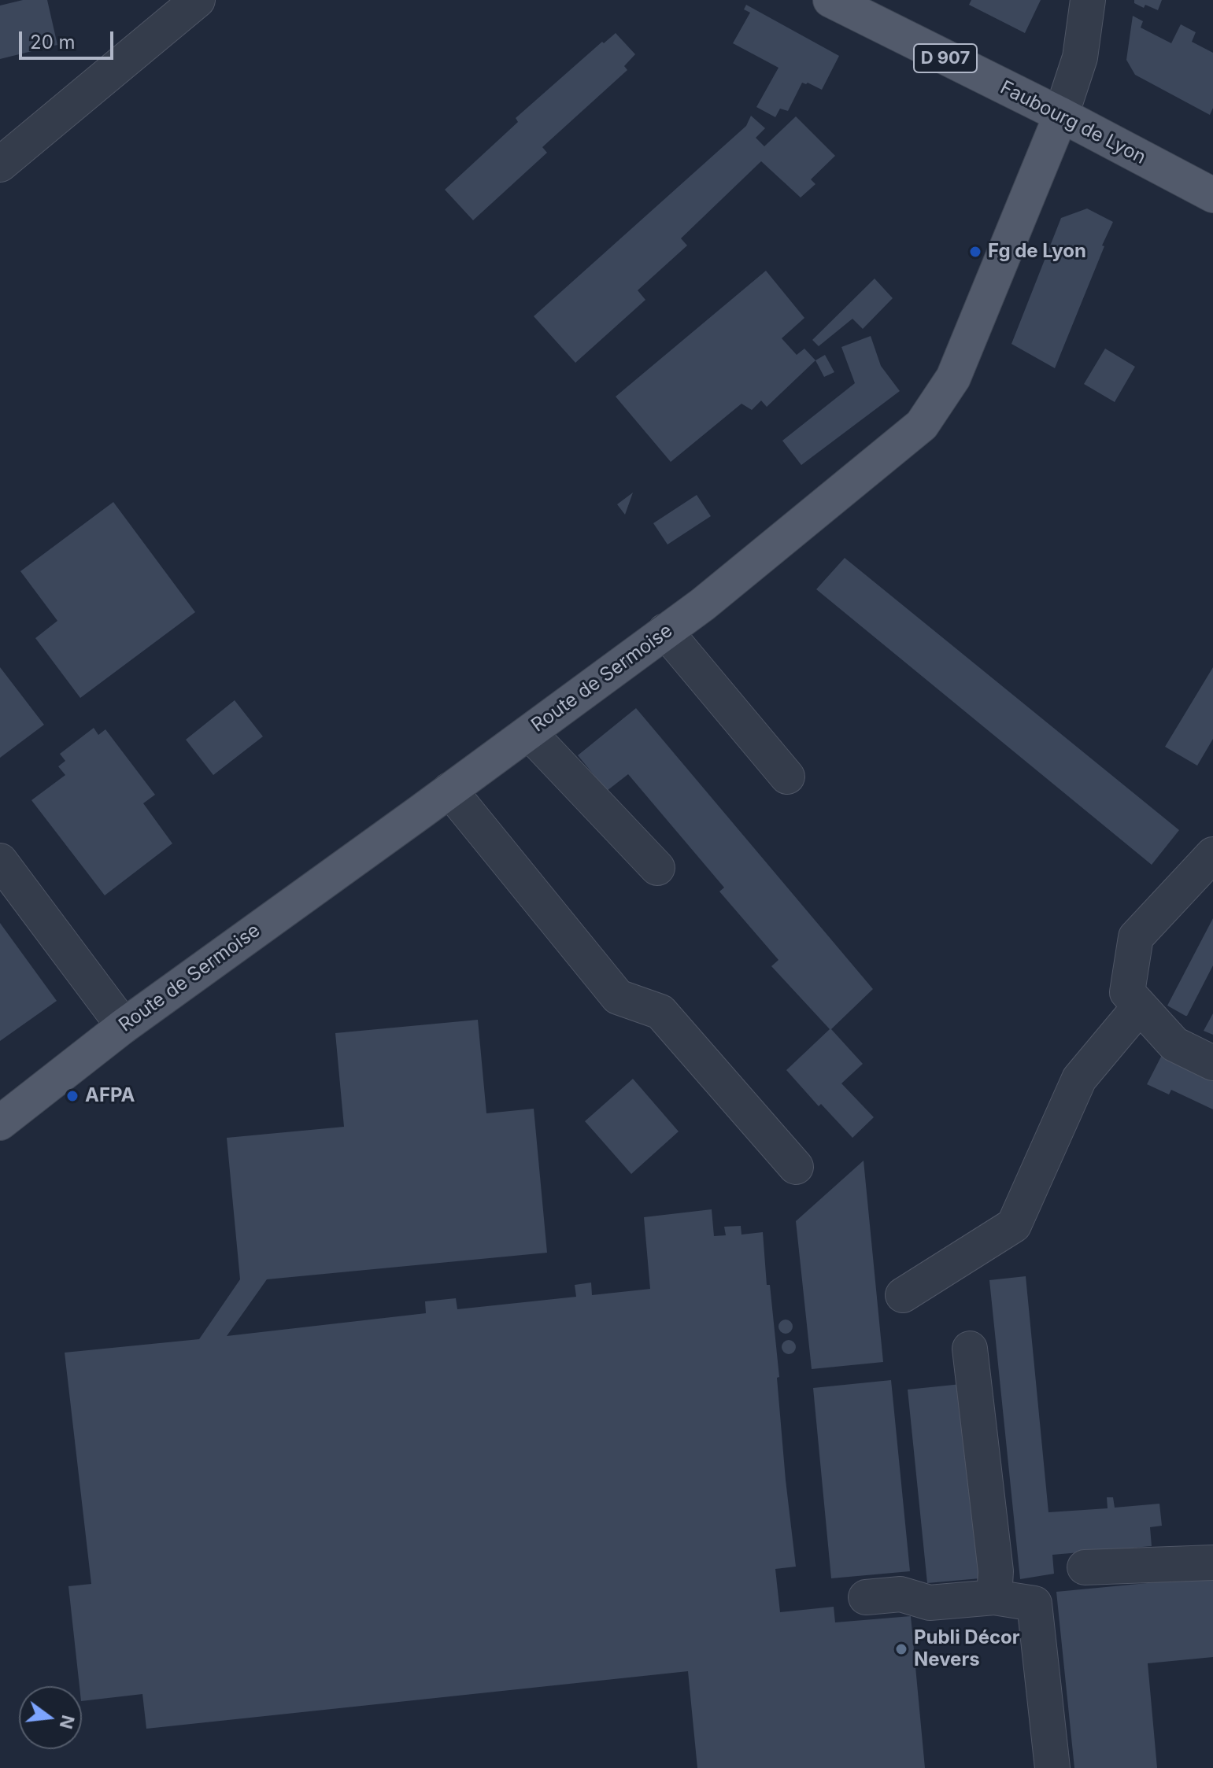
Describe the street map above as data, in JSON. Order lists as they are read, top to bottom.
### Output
{
  "streets": {
    "main road": ["D 907", "Faubourg de Lyon", "Route de Sermoise"]
  },
  "crossings": [
    ["Faubourg de Lyon", "Route de Sermoise"]
  ],
  "places": ["Fg de Lyon", "AFPA", "Publi Décor Nevers"],
  "scale_bar": "20 m",
  "north": "right"
}
